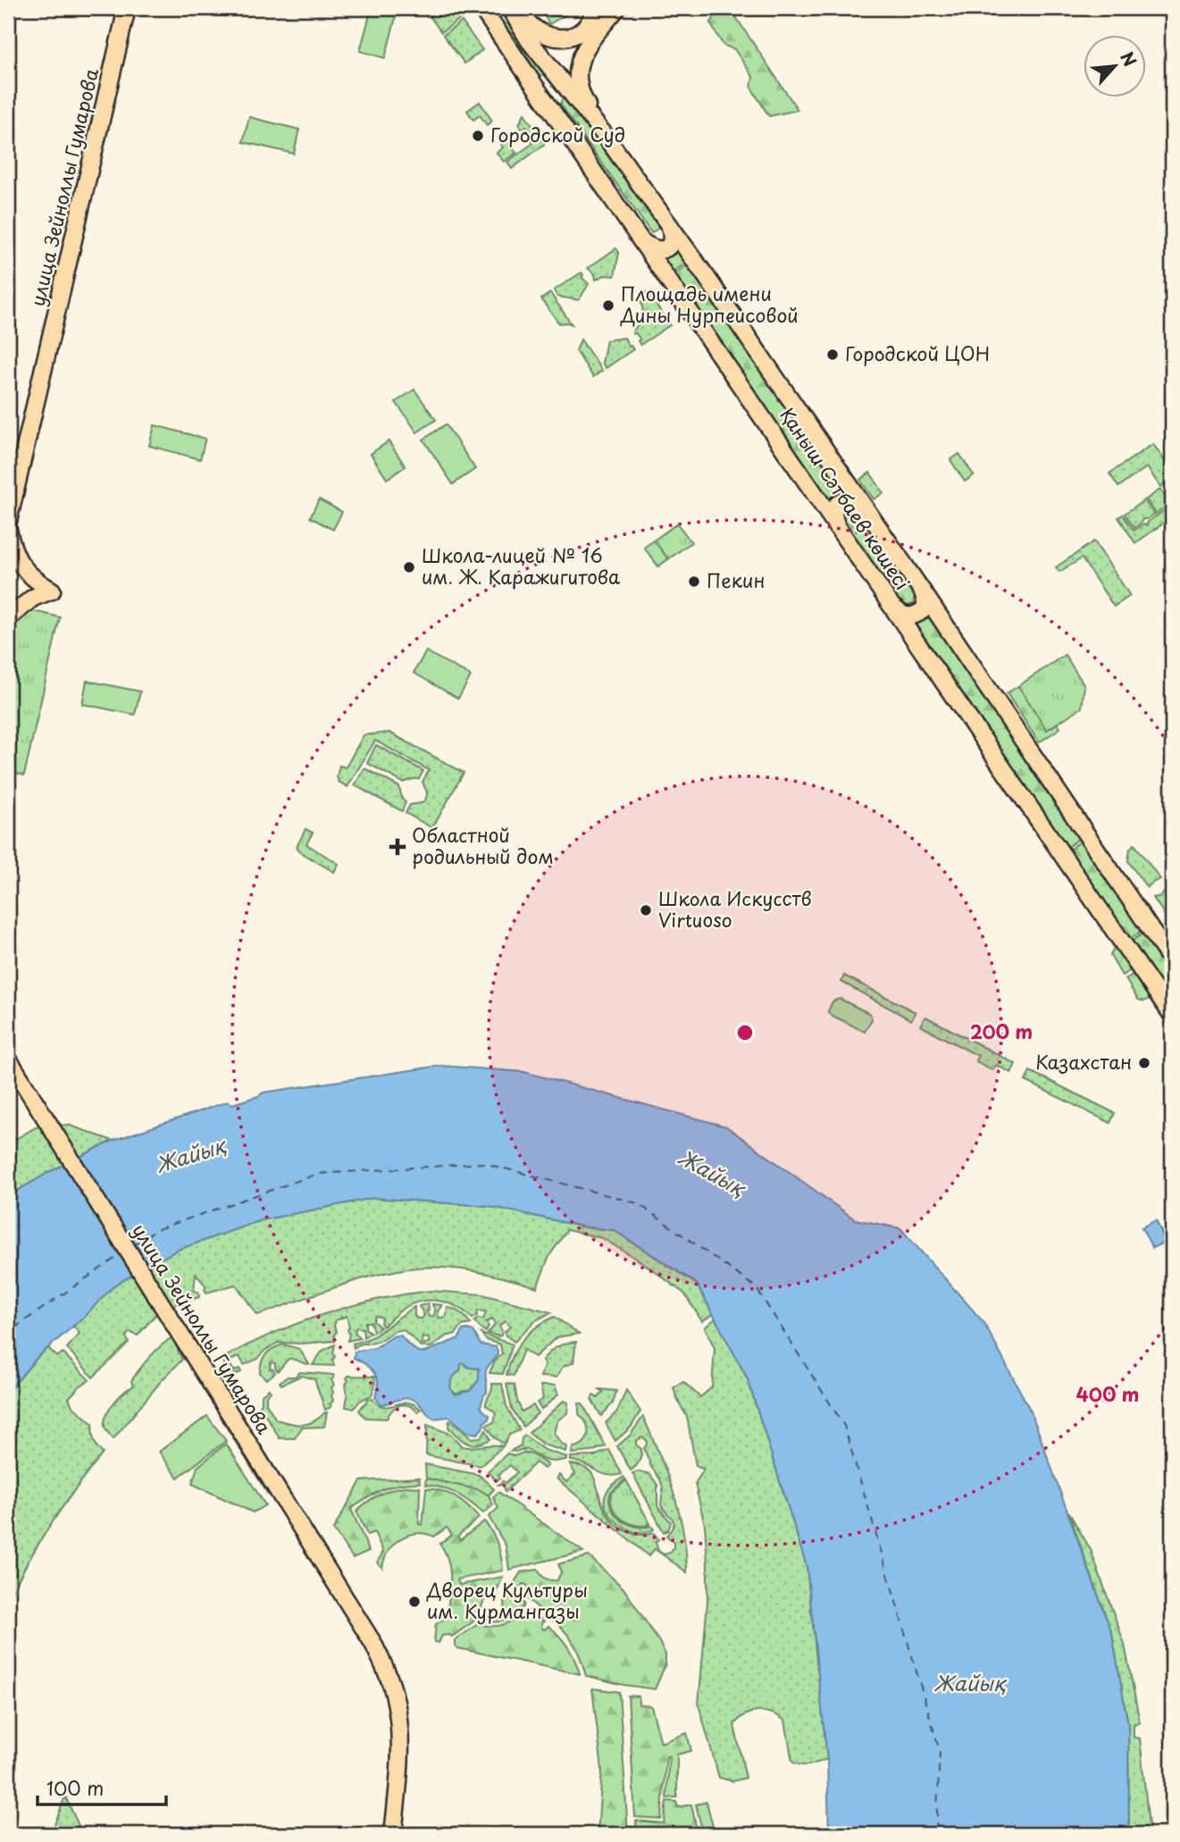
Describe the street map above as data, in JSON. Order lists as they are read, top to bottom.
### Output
{
  "streets": {
    "main road": ["улица Зейноллы Гумарова", "Қаныш Сәтбаев көшесі"]
  },
  "water": ["Жайық"],
  "places": {
    "other": [
      "Городской Суд",
      "Площадь имени Дины Нурпеисовой",
      "Городской ЦОН",
      "Школа-лицей № 16 им. Ж. Каражигитова",
      "Пекин",
      "Школа Искусств Virtuoso",
      "Казахстан",
      "Дворец Культуры им. Курмангазы"
    ],
    "health": ["Областной родильный дом"]
  },
  "scale_bar": "100 m",
  "north": "top right",
  "rings": ["200 m", "400 m"]
}
